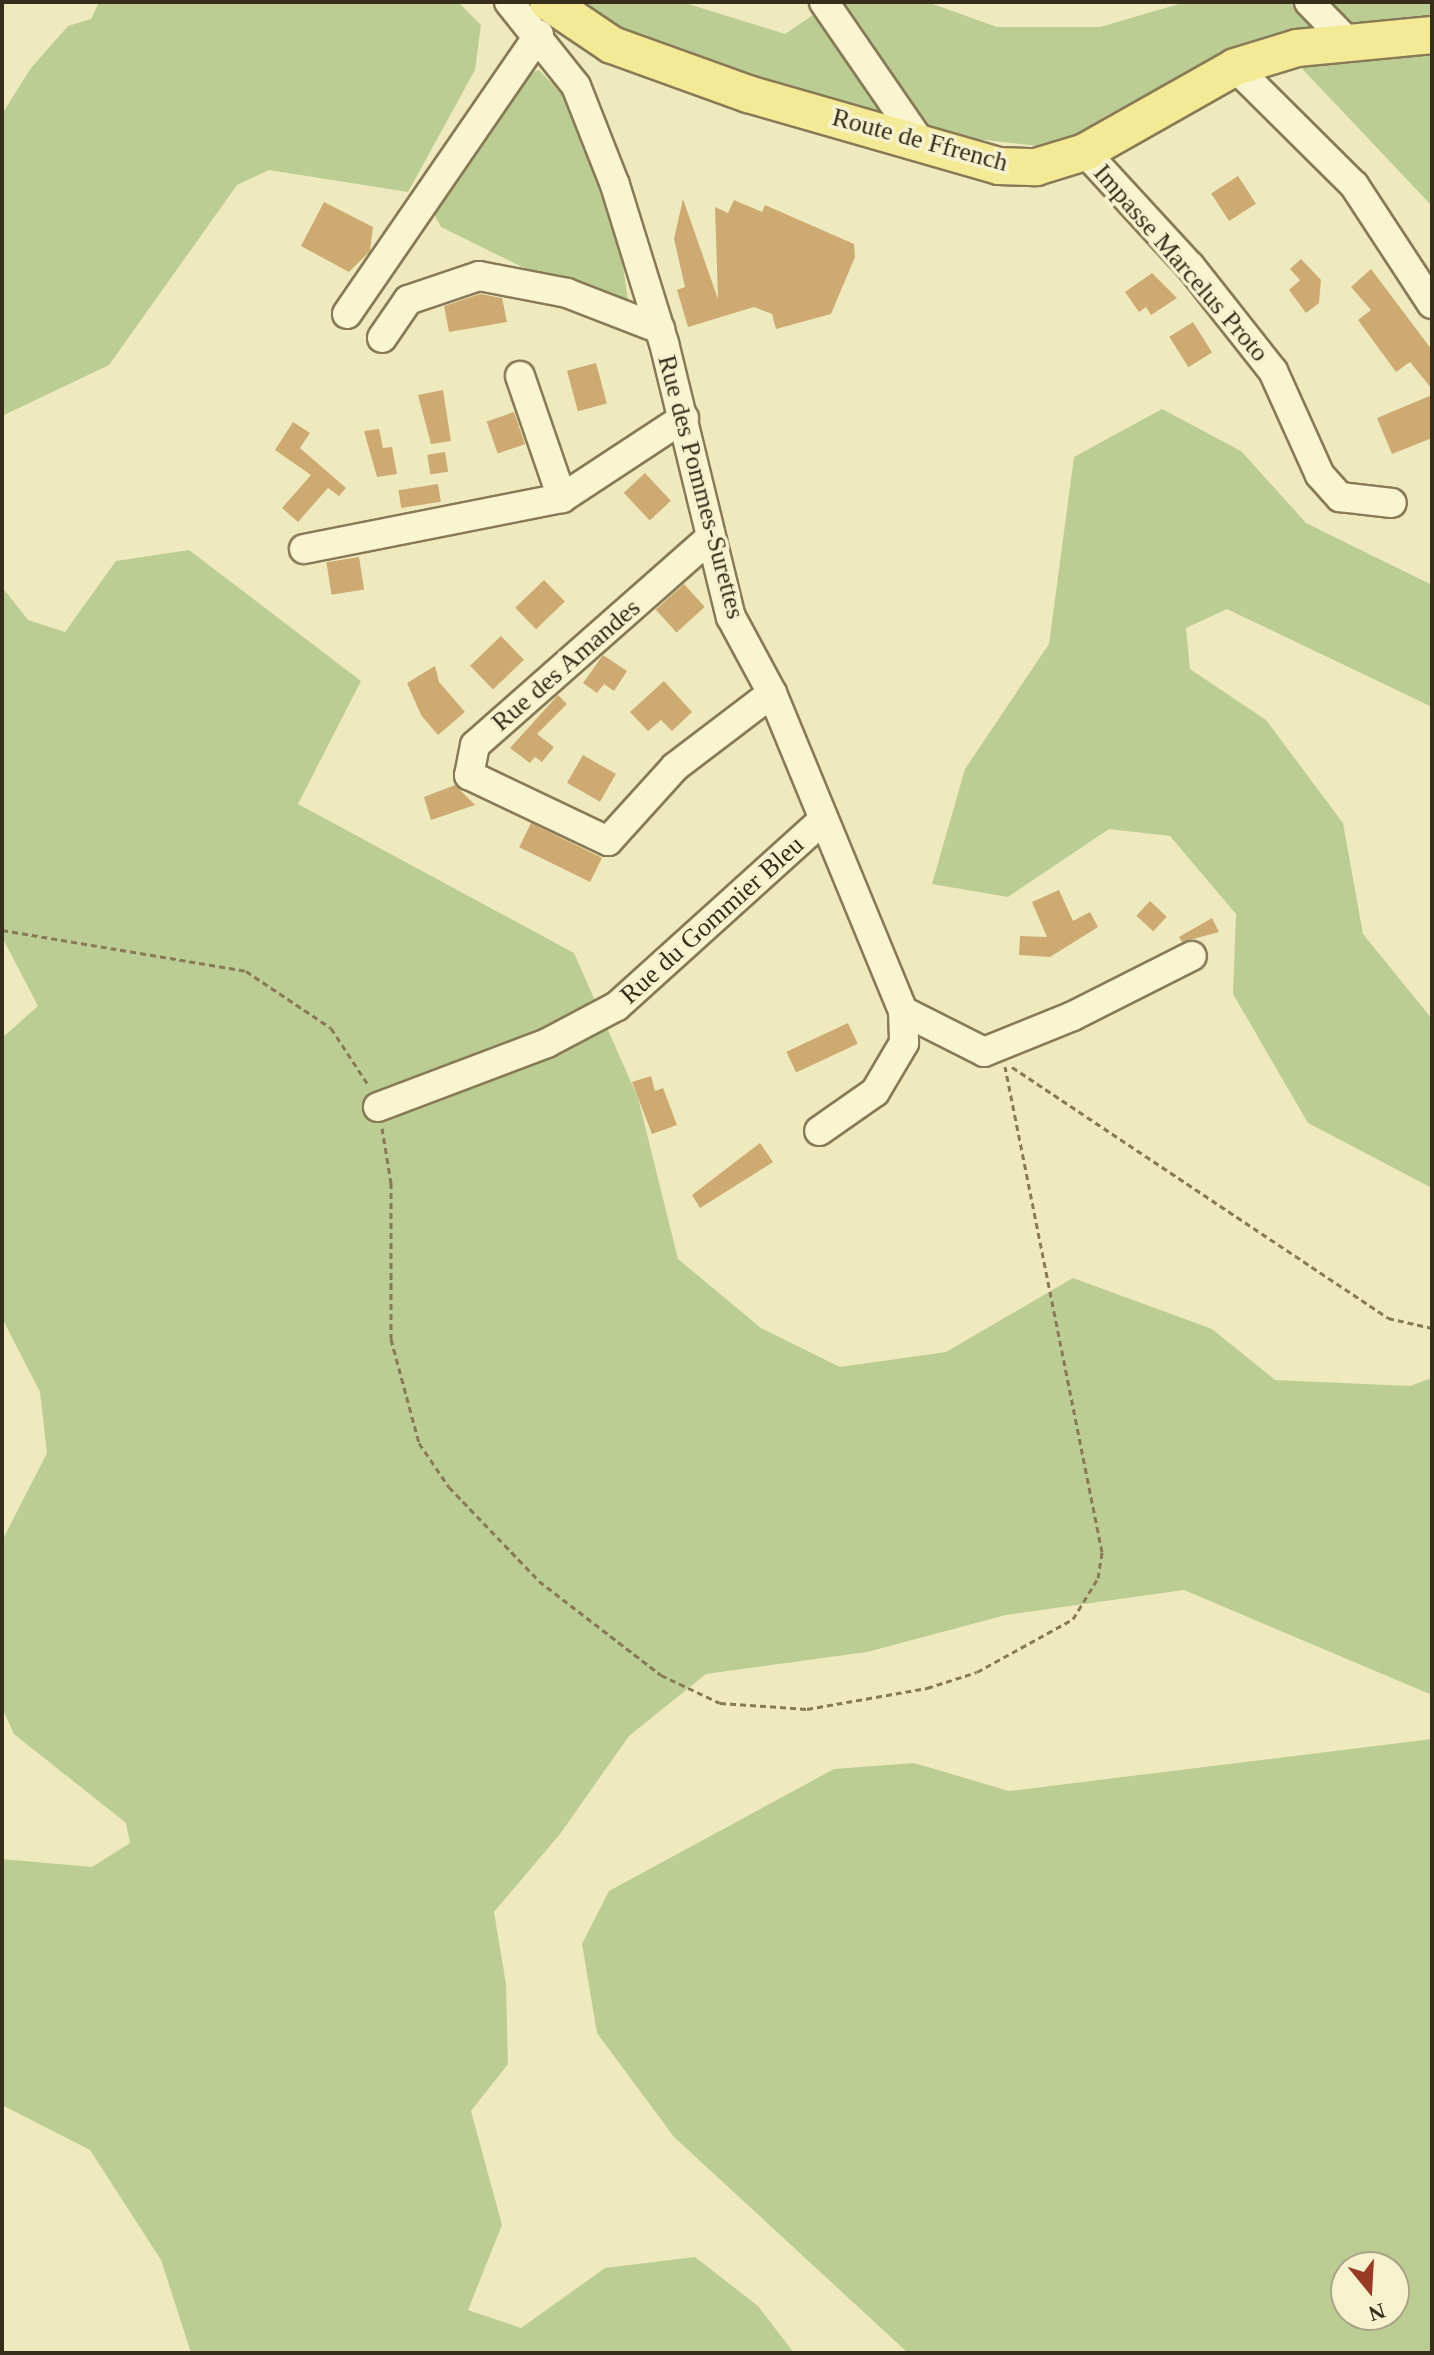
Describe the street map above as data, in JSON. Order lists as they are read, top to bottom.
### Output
{
  "streets": {
    "main road": ["Route de Ffrench"],
    "street": [
      "Impasse Marcelus Proto",
      "Rue des Pommes-Surettes",
      "Rue des Amandes",
      "Rue du Gommier Bleu"
    ]
  },
  "crossings": [
    ["Route de Ffrench", "Impasse Marcelus Proto"],
    ["Route de Ffrench", "Rue des Pommes-Surettes"],
    ["Rue des Pommes-Surettes", "Rue des Amandes"],
    ["Rue des Pommes-Surettes", "Rue du Gommier Bleu"]
  ],
  "north": "bottom"
}
